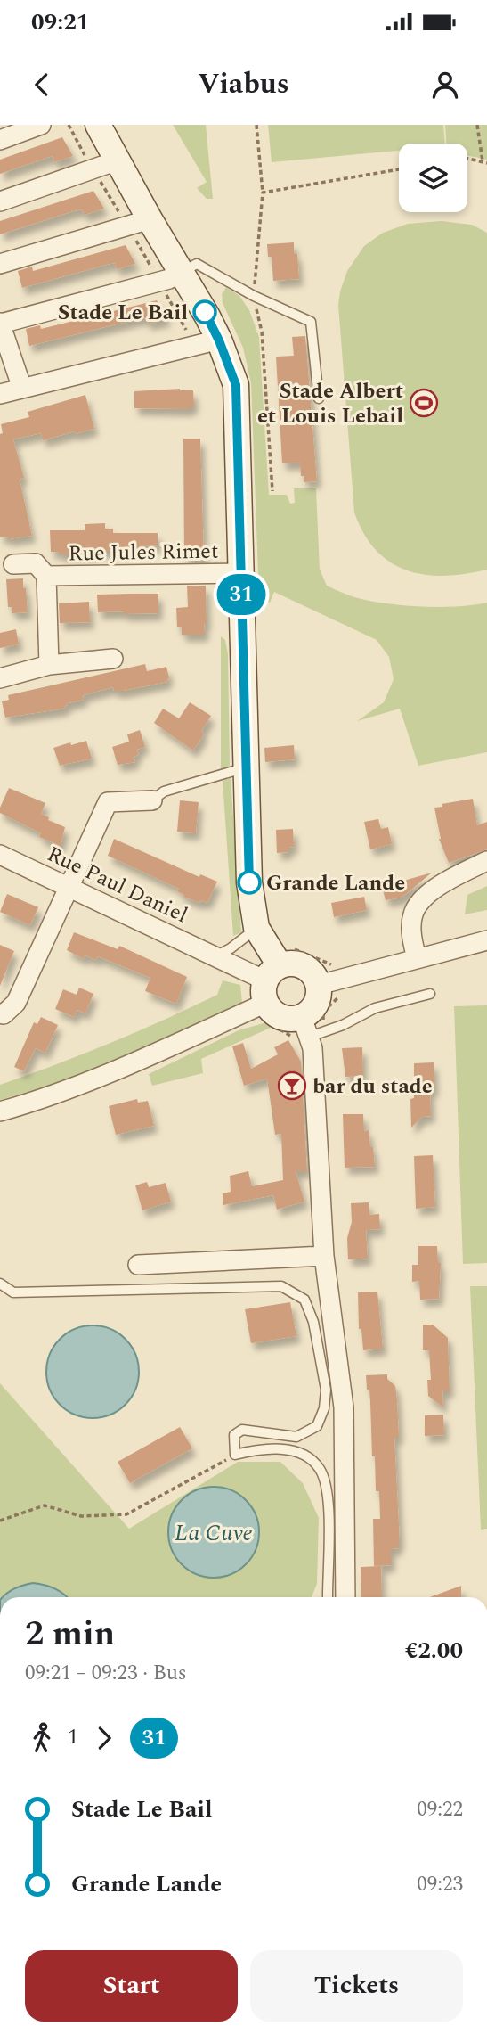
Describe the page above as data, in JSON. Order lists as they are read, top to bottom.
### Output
{
  "streets": {
    "street": ["Rue Jules Rimet", "Rue Paul Daniel"]
  },
  "water": ["La Cuve"],
  "places": {
    "other": ["Stade Le Bail", "Grande Lande"],
    "sports": ["Stade Albert et Louis Lebail"],
    "bar": ["bar du stade"]
  },
  "lines": ["bus line 31"],
  "page": {
    "status": "09:21",
    "header": "Viabus",
    "on_map": "31",
    "heading": ["2 min", "09:21 – 09:23 · Bus", "€2.00"],
    "legs": ["1", "31"],
    "list": [
      {
        "name": "Stade Le Bail",
        "value": "09:22"
      },
      {
        "name": "Grande Lande",
        "value": "09:23"
      }
    ],
    "buttons": ["Start", "Tickets"]
  }
}
